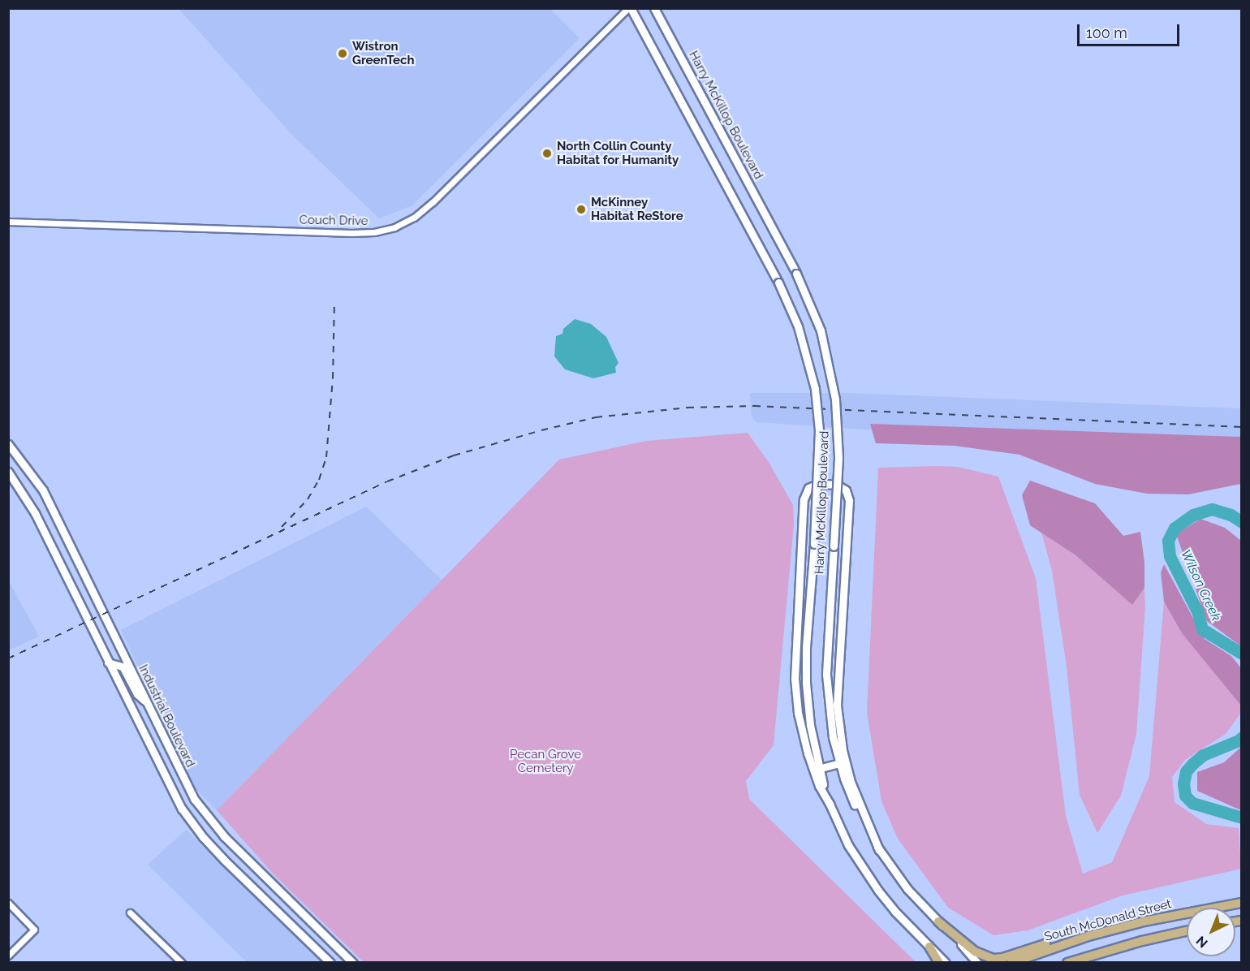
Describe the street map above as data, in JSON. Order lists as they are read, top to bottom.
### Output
{
  "streets": {
    "main road": ["Harry McKillop Boulevard", "Industrial Boulevard", "South McDonald Street"],
    "street": ["Couch Drive"]
  },
  "crossings": [
    ["Harry McKillop Boulevard", "Couch Drive"]
  ],
  "water": ["Wilson Creek"],
  "parks": ["Pecan Grove Cemetery"],
  "places": ["Wistron GreenTech", "North Collin County Habitat for Humanity", "McKinney Habitat ReStore"],
  "scale_bar": "100 m",
  "north": "bottom left"
}
